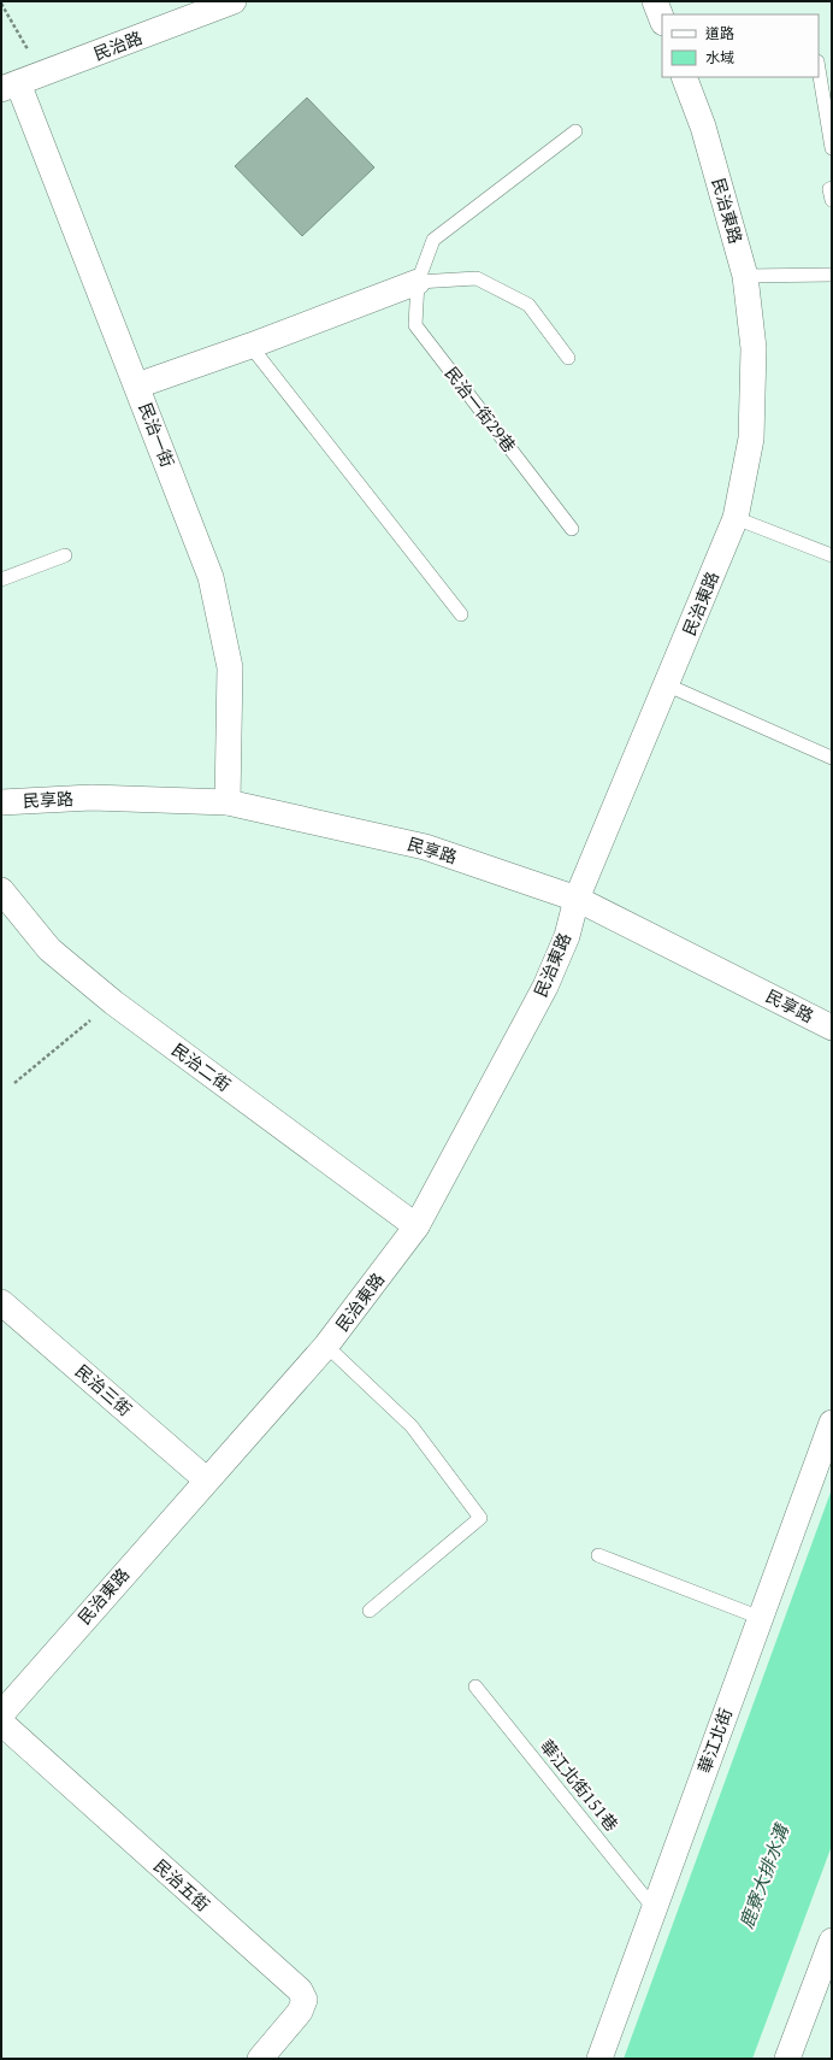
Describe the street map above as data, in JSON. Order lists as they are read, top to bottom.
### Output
{
  "streets": {
    "street": [
      "民治路",
      "民治東路",
      "民治一街",
      "民享路",
      "民治二街",
      "民治三街",
      "華江北街",
      "民治五街"
    ],
    "lane": ["民治一街29巷", "華江北街151巷"]
  },
  "crossings": [
    ["民治路", "民治一街"],
    ["民治東路", "民享路"],
    ["民治東路", "民治二街"],
    ["民治東路", "民治三街"],
    ["民治一街", "民享路"],
    ["華江北街", "華江北街151巷"]
  ],
  "water": ["鹿寮大排水溝"],
  "legend": ["道路", "水域"]
}
